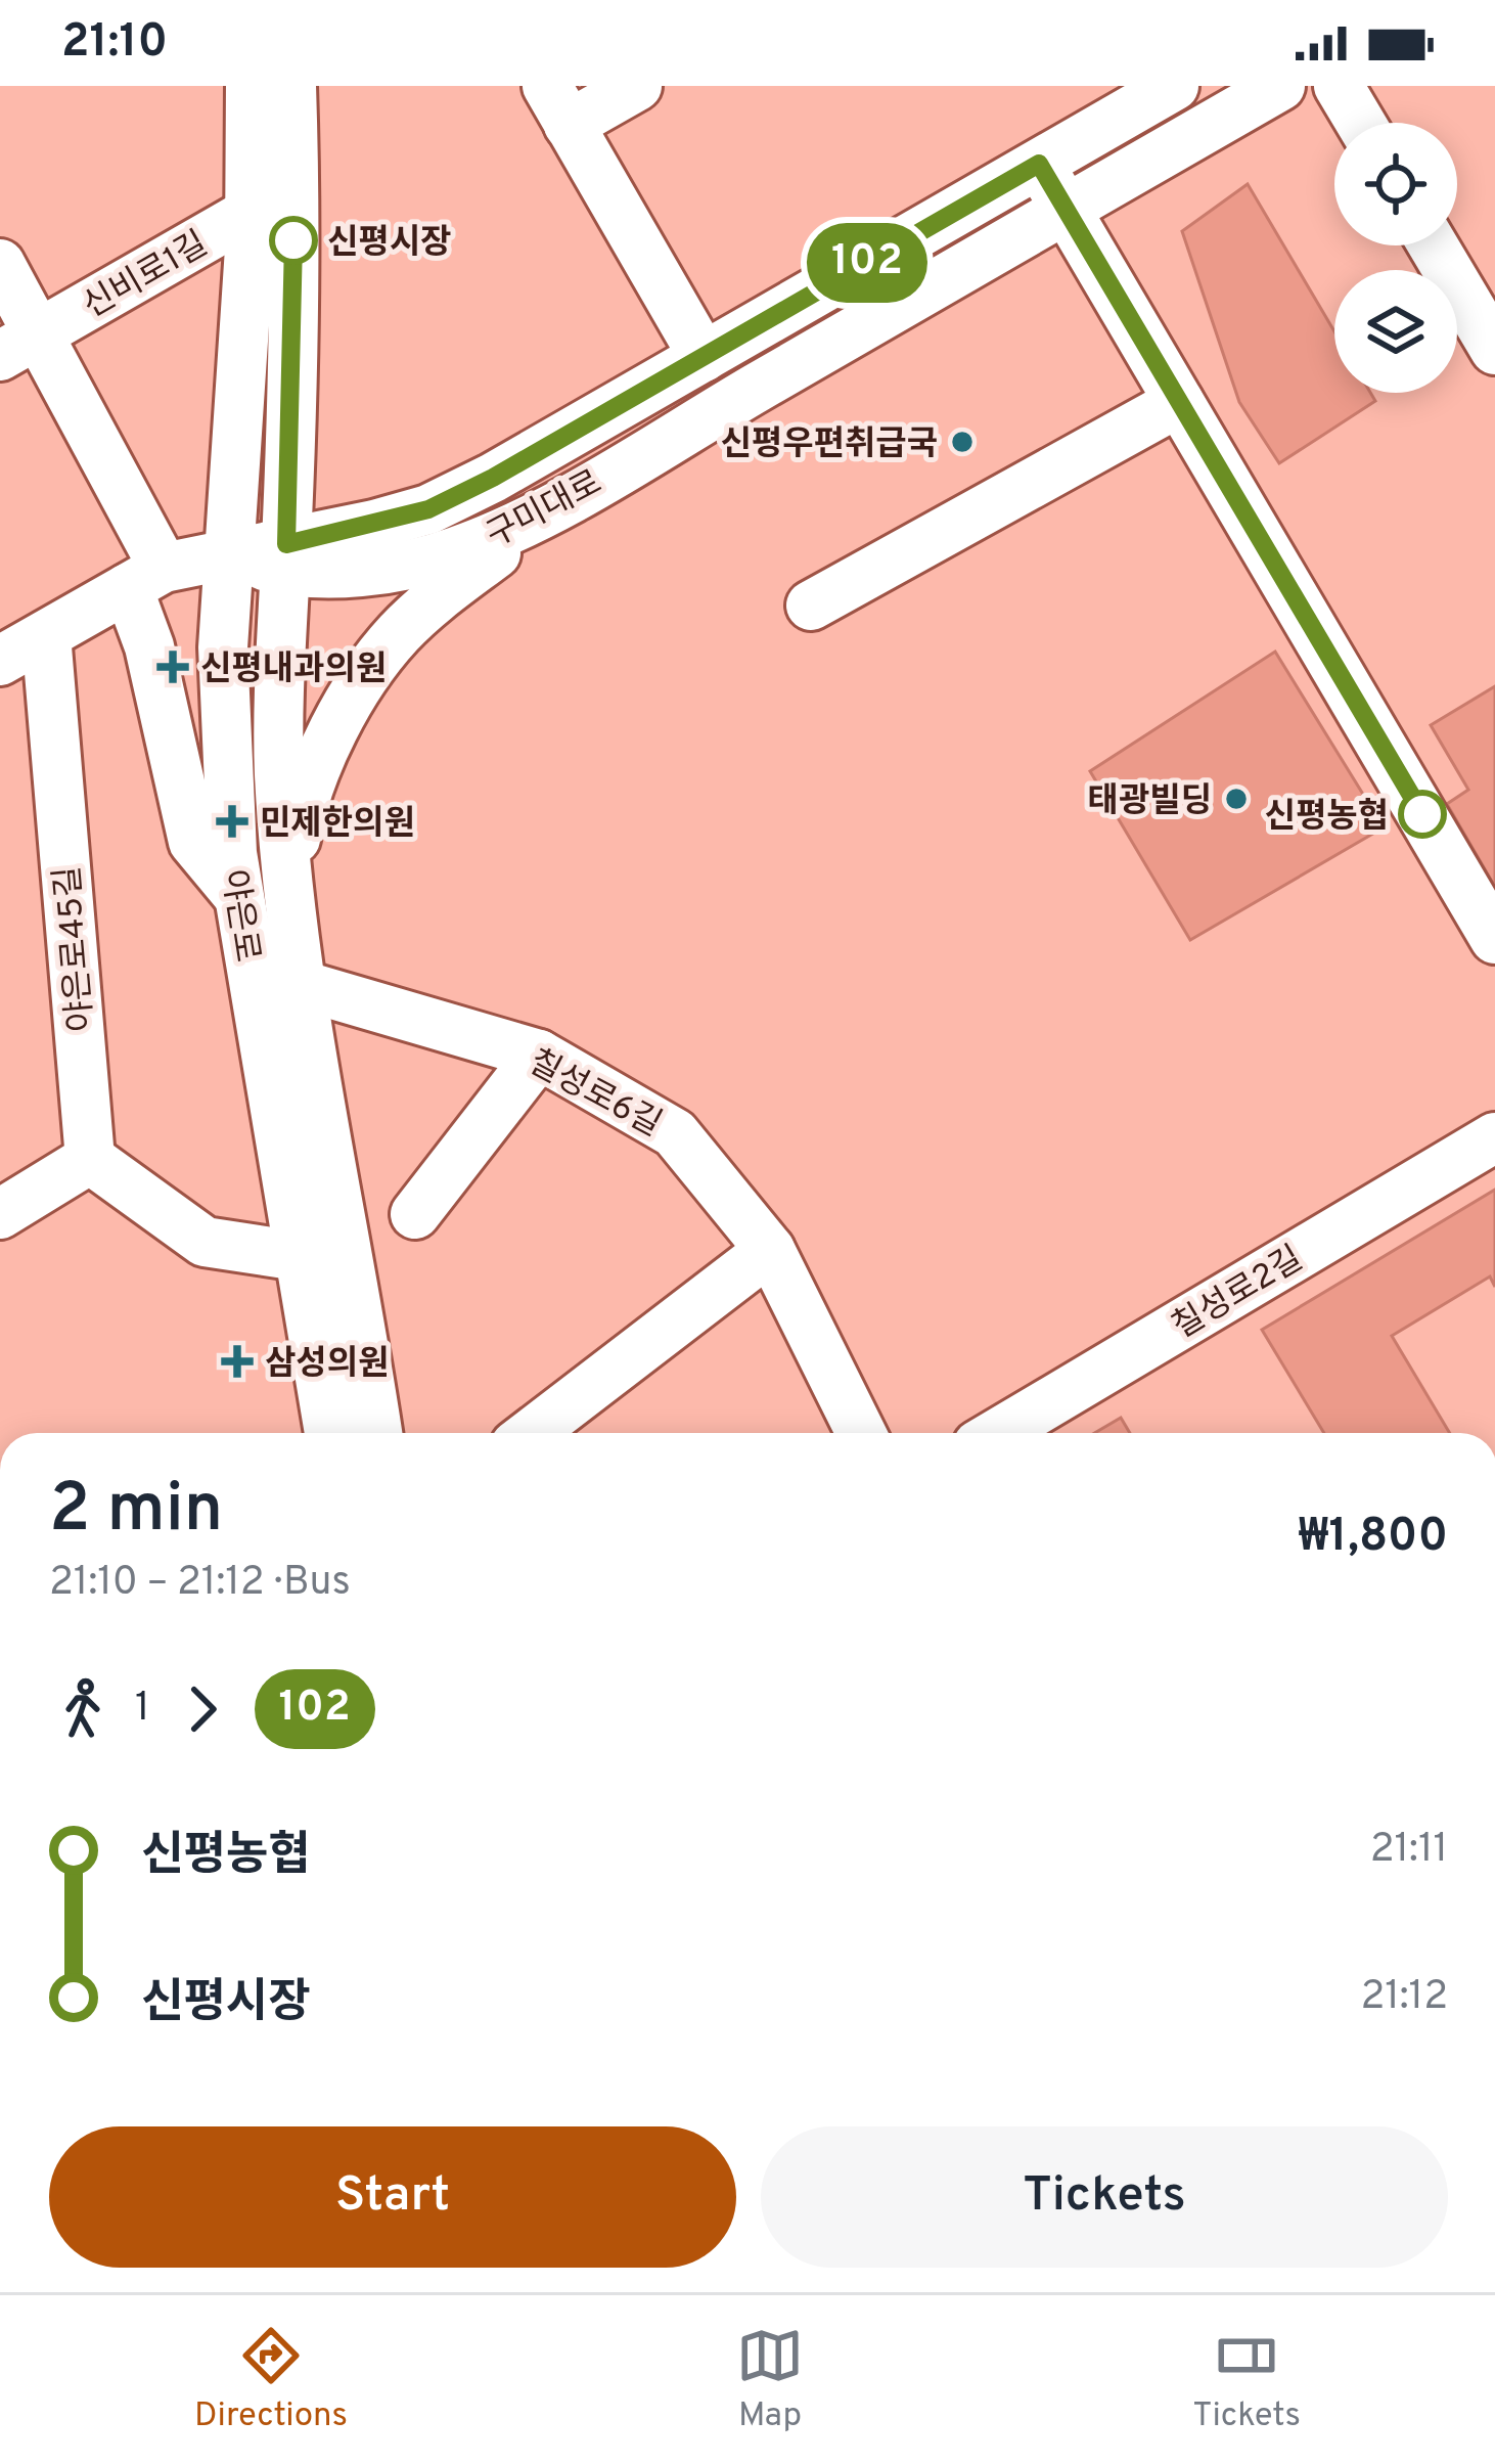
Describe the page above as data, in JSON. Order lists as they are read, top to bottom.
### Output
{
  "streets": {
    "street": [
      "신비로1길",
      "구미대로",
      "야은로",
      "야은로45길",
      "칠성로6길",
      "칠성로2길"
    ]
  },
  "crossings": [
    ["신비로1길", "야은로"],
    ["구미대로", "야은로"],
    ["야은로", "칠성로6길"]
  ],
  "places": {
    "other": [
      "신평시장",
      "신평우편취급국",
      "태광빌딩",
      "신평농협"
    ],
    "health": ["신평내과의원", "민제한의원", "삼성의원"]
  },
  "lines": ["bus line 102"],
  "page": {
    "status": "21:10",
    "on_map": "102",
    "heading": ["2 min", "21:10 – 21:12 · Bus", "₩1,800"],
    "legs": ["1", "102"],
    "list": [
      {
        "name": "신평농협",
        "value": "21:11"
      },
      {
        "name": "신평시장",
        "value": "21:12"
      }
    ],
    "buttons": ["Start", "Tickets"],
    "tabs": ["Directions", "Map", "Tickets"]
  }
}
